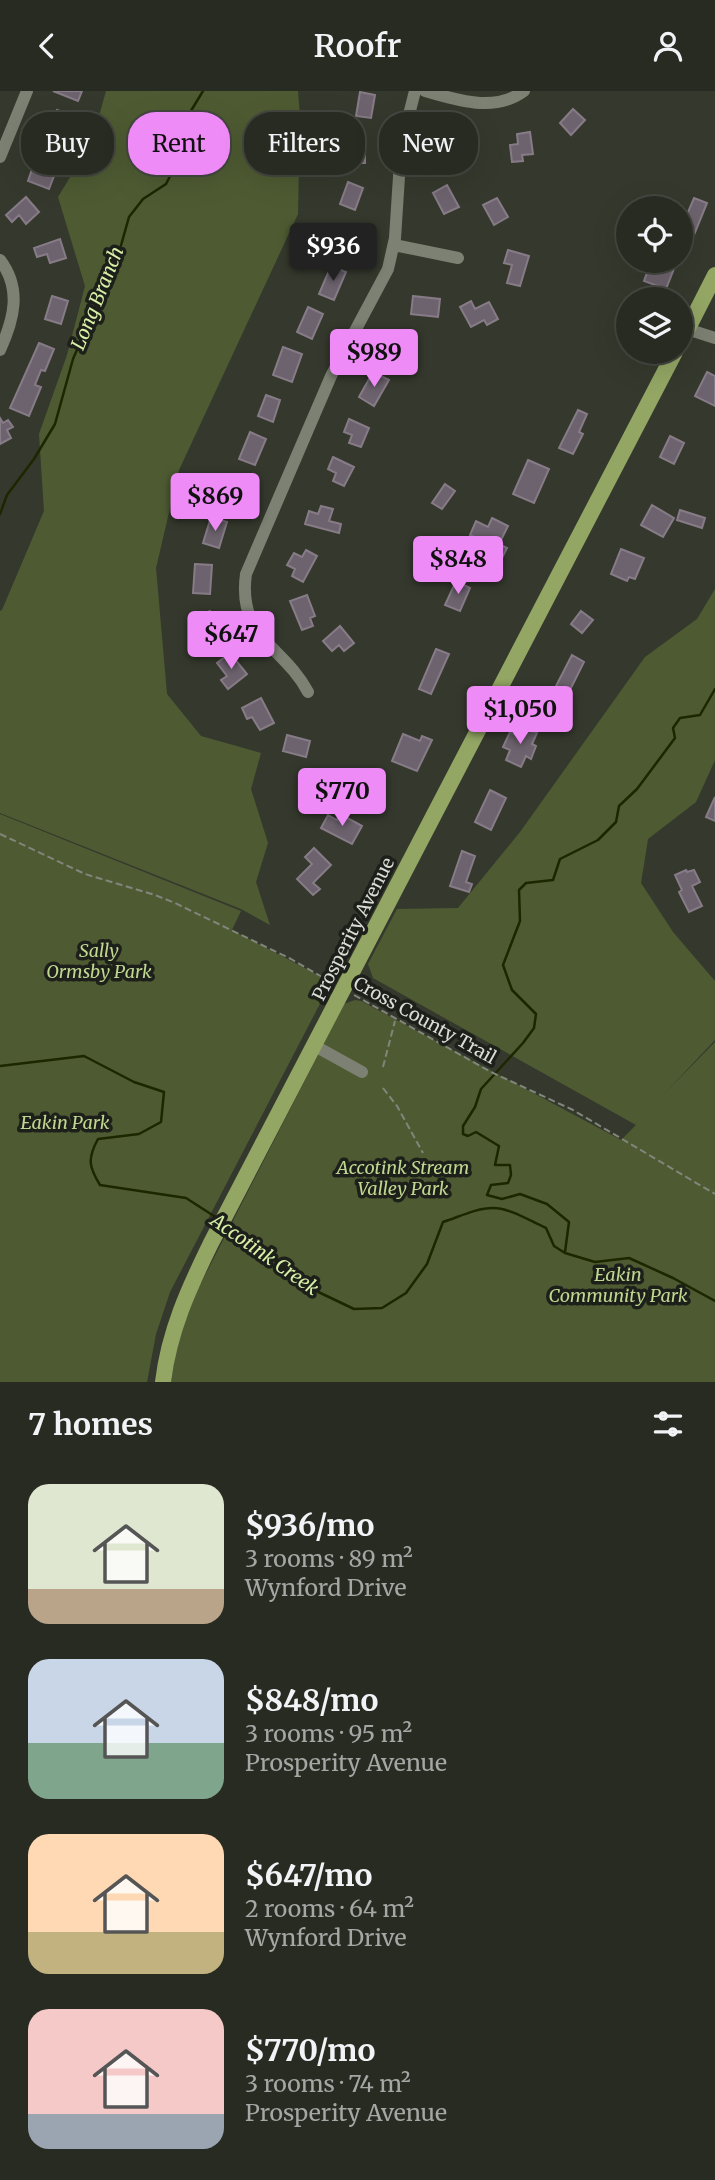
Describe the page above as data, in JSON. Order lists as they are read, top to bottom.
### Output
{
  "streets": {
    "main road": ["Prosperity Avenue"],
    "path": ["Cross County Trail"]
  },
  "crossings": [
    ["Prosperity Avenue", "Cross County Trail"]
  ],
  "water": ["Long Branch", "Accotink Creek"],
  "parks": [
    "Sally Ormsby Park",
    "Eakin Park",
    "Accotink Stream Valley Park",
    "Eakin Community Park"
  ],
  "page": {
    "header": "Roofr",
    "chip": [
      "Buy",
      "Rent",
      "Filters",
      "New"
    ],
    "price": [
      "$936",
      "$989",
      "$869",
      "$848",
      "$647",
      "$1,050",
      "$770"
    ],
    "heading": "7 homes",
    "list": [
      {
        "name": "$936/mo",
        "note": "3 rooms · 89 m² · Wynford Drive"
      },
      {
        "name": "$848/mo",
        "note": "3 rooms · 95 m² · Prosperity Avenue"
      },
      {
        "name": "$647/mo",
        "note": "2 rooms · 64 m² · Wynford Drive"
      },
      {
        "name": "$770/mo",
        "note": "3 rooms · 74 m² · Prosperity Avenue"
      }
    ]
  }
}
